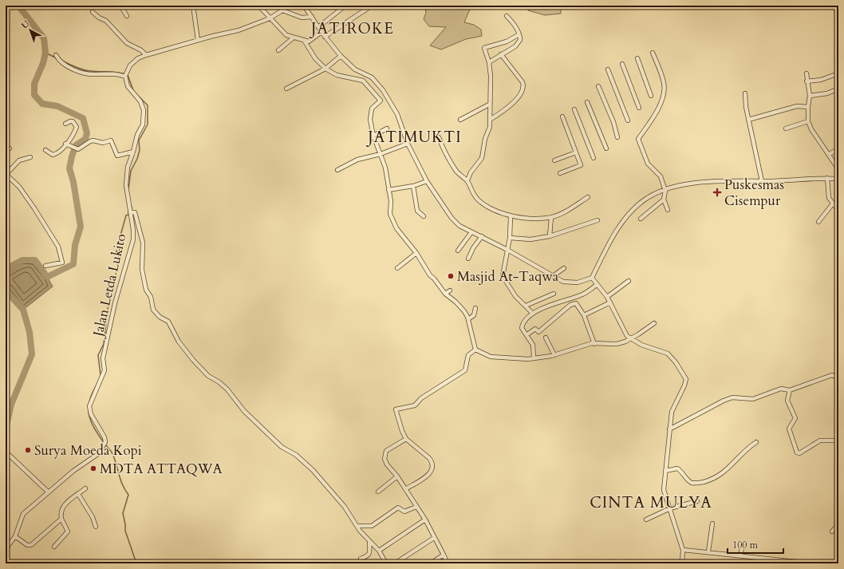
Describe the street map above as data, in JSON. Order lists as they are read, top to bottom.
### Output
{
  "streets": {
    "street": ["Jalan Letda Lukito"]
  },
  "districts": ["JATIROKE", "JATIMUKTI", "CINTA MULYA"],
  "places": {
    "health": ["Puskesmas Cisempur"],
    "other": ["Masjid At-Taqwa", "Surya Moeda Kopi", "MDTA ATTAQWA"]
  },
  "scale_bar": "100 m",
  "north": "top left"
}
